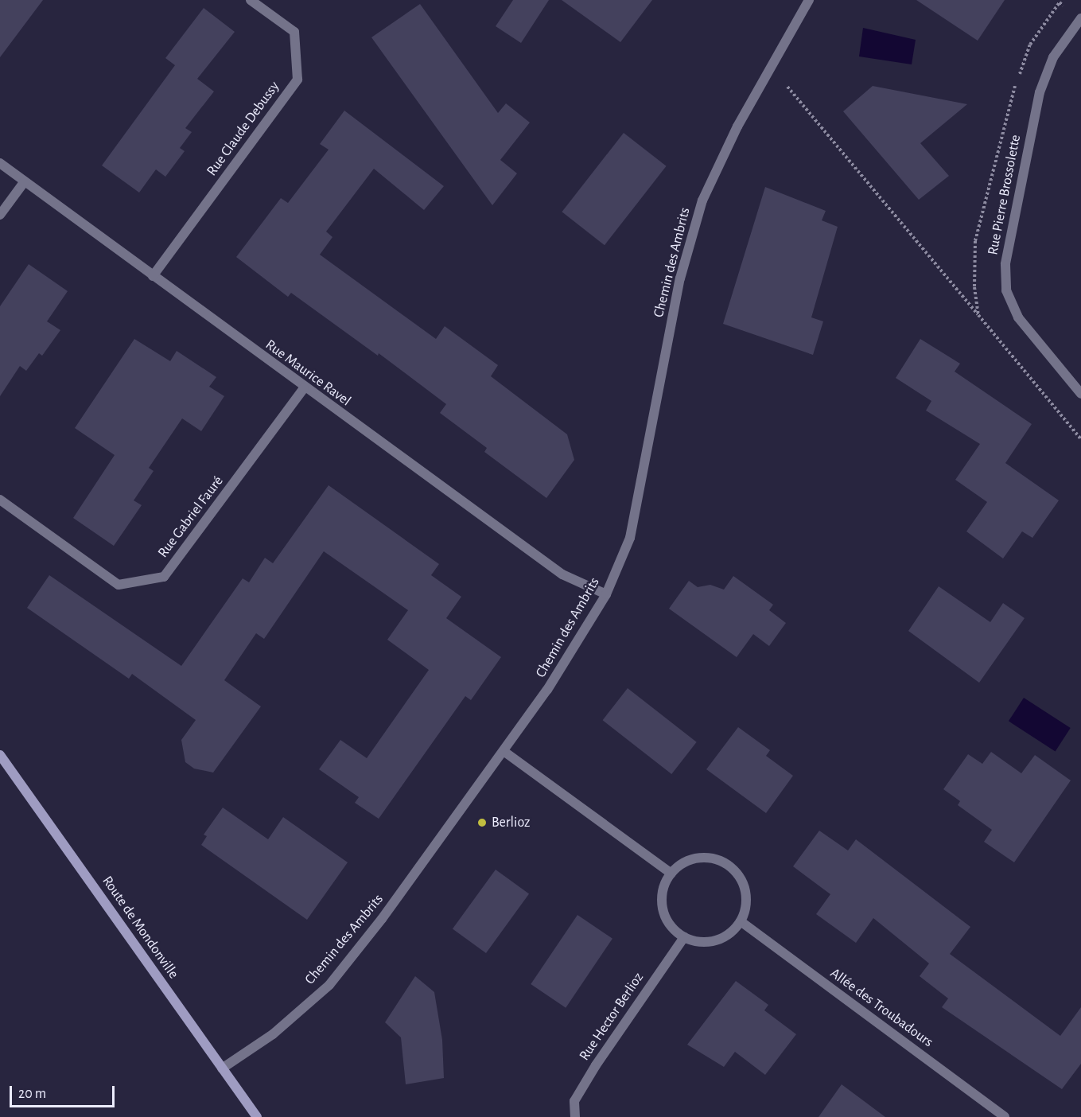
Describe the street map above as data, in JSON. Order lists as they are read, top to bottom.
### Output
{
  "streets": {
    "main road": ["Route de Mondonville"],
    "street": [
      "Rue Claude Debussy",
      "Rue Pierre Brossolette",
      "Chemin des Ambrits",
      "Rue Maurice Ravel",
      "Rue Gabriel Fauré",
      "Allée des Troubadours",
      "Rue Hector Berlioz"
    ]
  },
  "crossings": [
    ["Rue Claude Debussy", "Rue Maurice Ravel"],
    ["Chemin des Ambrits", "Rue Maurice Ravel"],
    ["Chemin des Ambrits", "Route de Mondonville"],
    ["Rue Maurice Ravel", "Rue Gabriel Fauré"],
    ["Allée des Troubadours", "Rue Hector Berlioz"]
  ],
  "places": ["Berlioz"],
  "scale_bar": "20 m"
}
